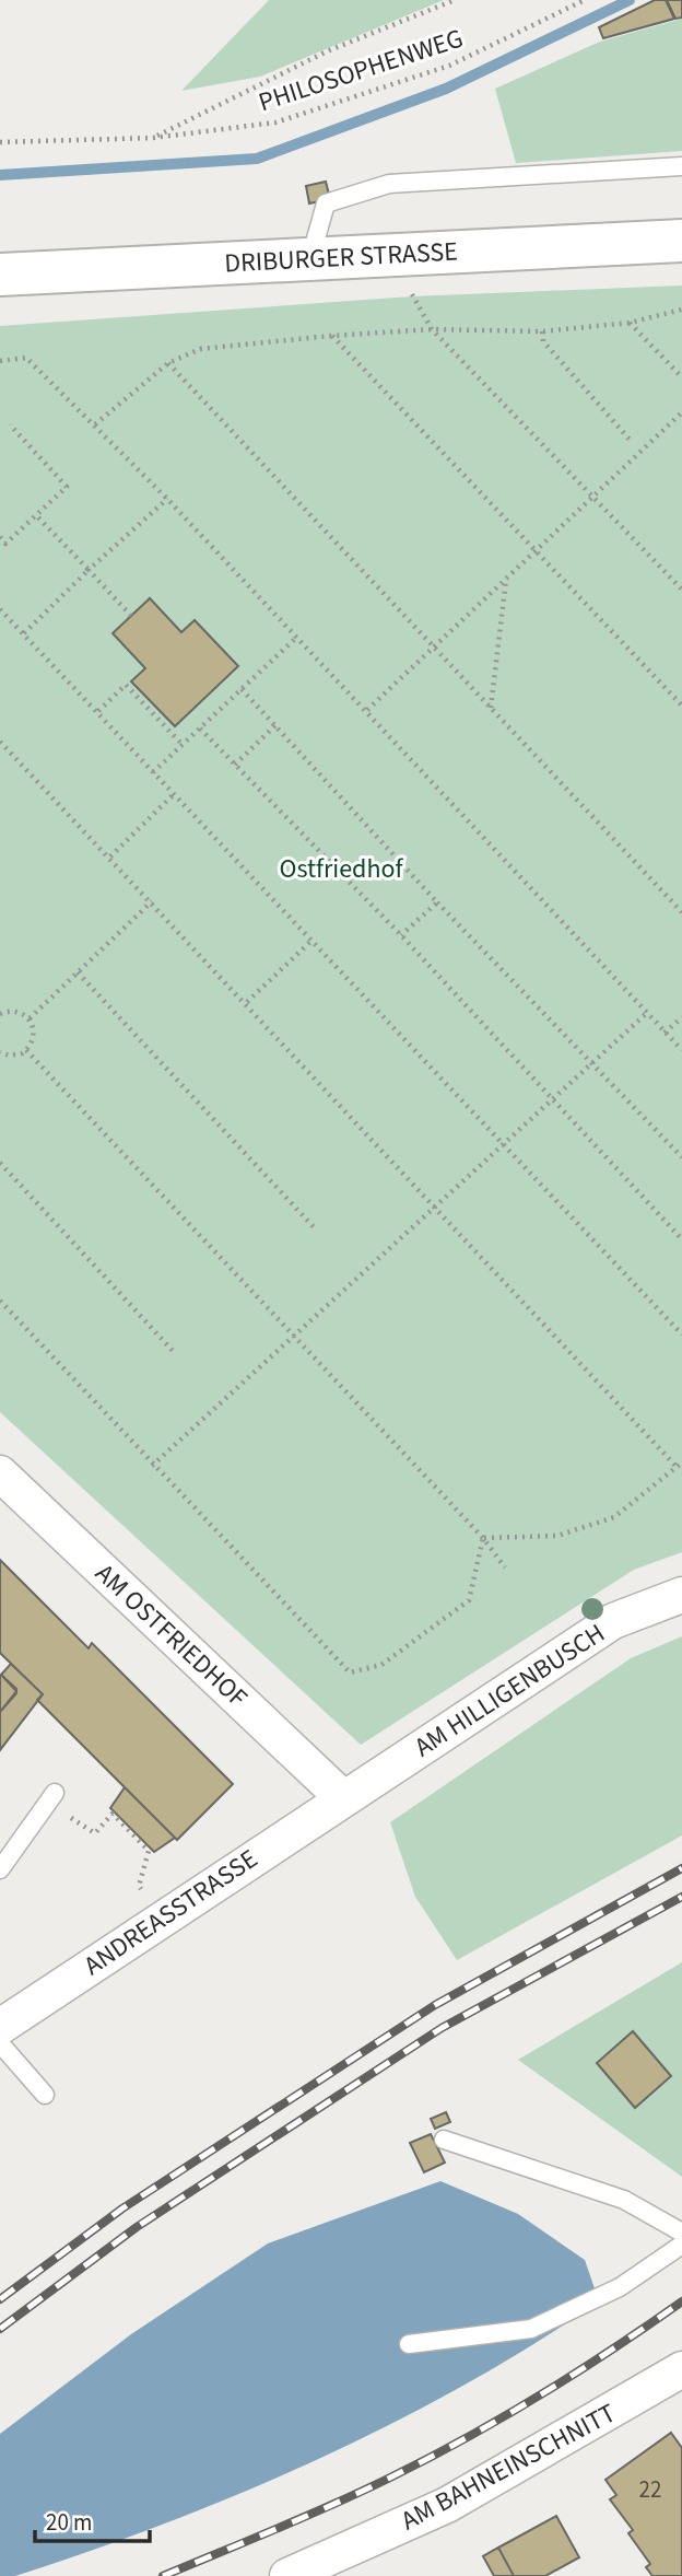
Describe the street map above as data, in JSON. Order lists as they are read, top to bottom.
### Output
{
  "streets": {
    "main road": ["DRIBURGER STRASSE"],
    "street": [
      "AM OSTFRIEDHOF",
      "AM HILLIGENBUSCH",
      "ANDREASSTRASSE",
      "AM BAHNEINSCHNITT"
    ],
    "path": ["PHILOSOPHENWEG"]
  },
  "crossings": [
    ["AM OSTFRIEDHOF", "AM HILLIGENBUSCH"],
    ["AM OSTFRIEDHOF", "ANDREASSTRASSE"],
    ["AM HILLIGENBUSCH", "ANDREASSTRASSE"]
  ],
  "parks": ["Ostfriedhof"],
  "house_numbers": ["22"],
  "scale_bar": "20 m"
}
